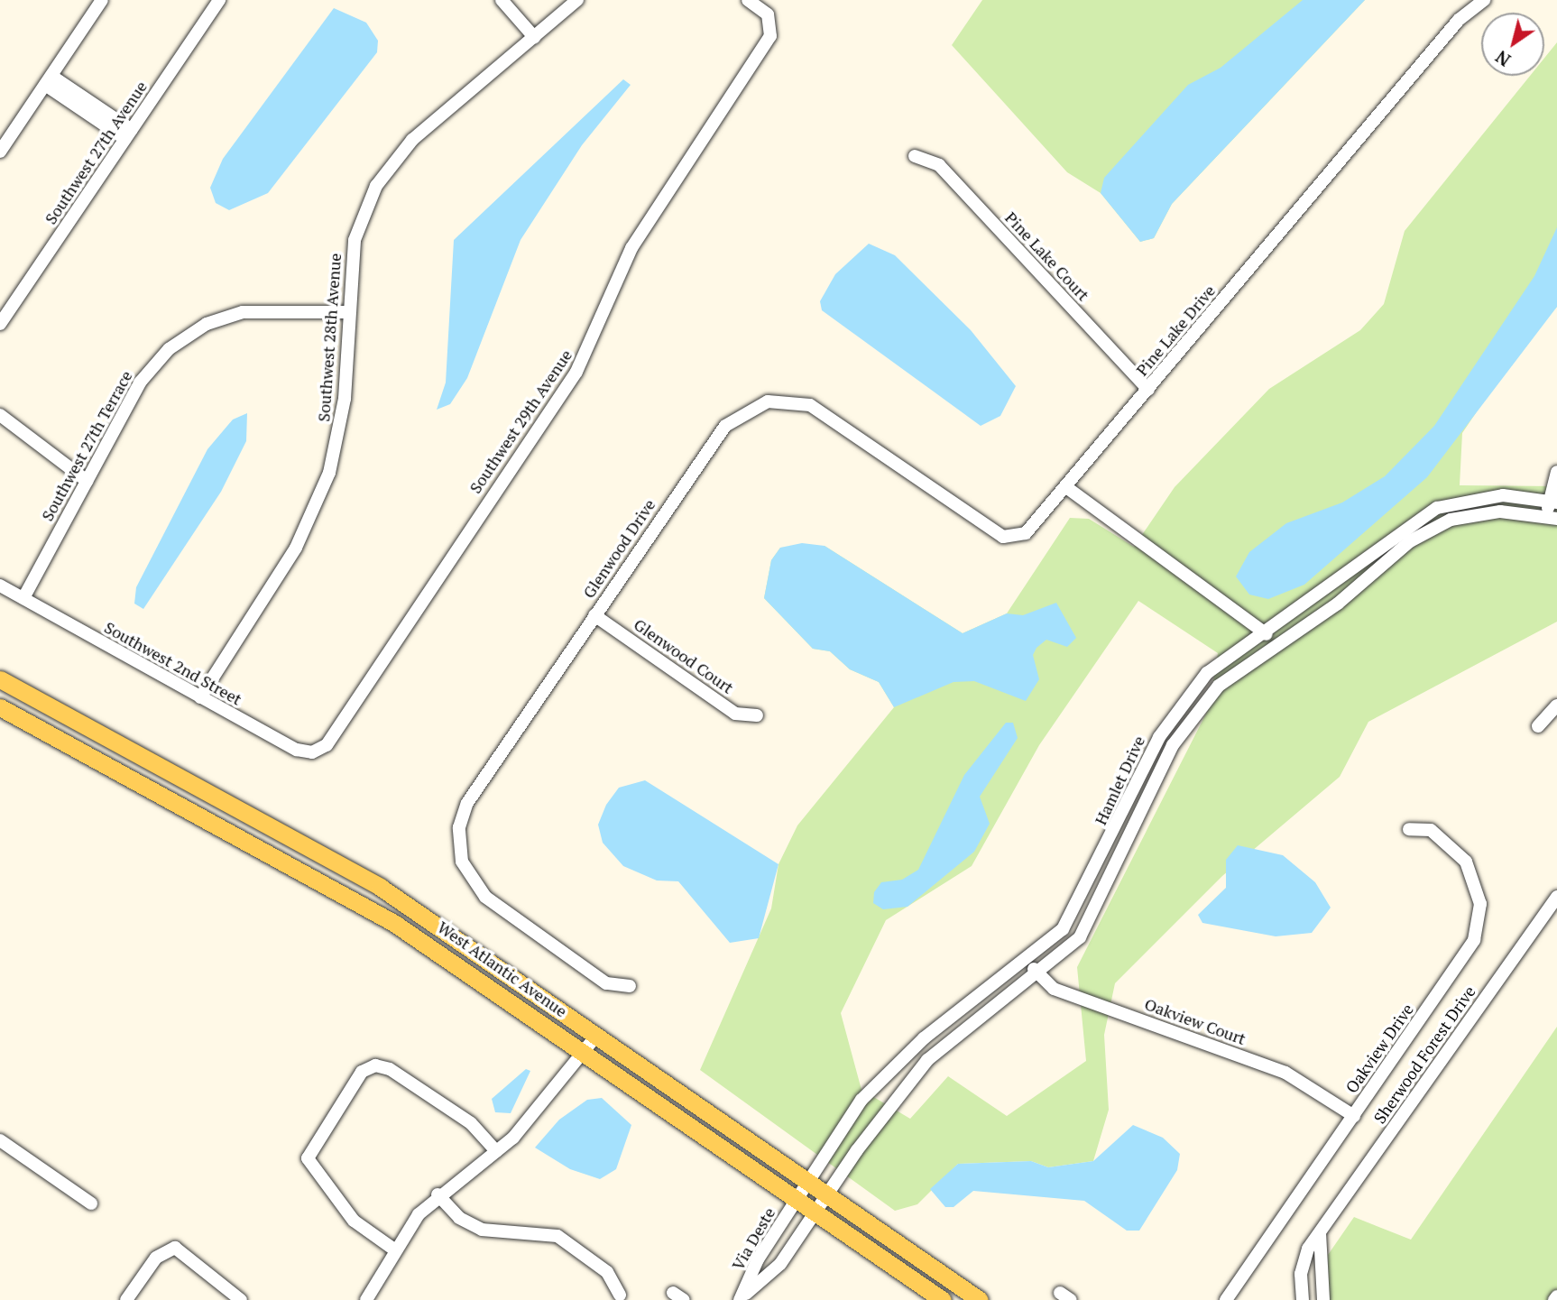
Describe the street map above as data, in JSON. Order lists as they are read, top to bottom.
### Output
{
  "streets": {
    "main road": ["West Atlantic Avenue"],
    "street": [
      "Southwest 27th Avenue",
      "Pine Lake Court",
      "Pine Lake Drive",
      "Southwest 28th Avenue",
      "Southwest 29th Avenue",
      "Southwest 27th Terrace",
      "Glenwood Drive",
      "Glenwood Court",
      "Southwest 2nd Street",
      "Hamlet Drive",
      "Oakview Court",
      "Oakview Drive",
      "Sherwood Forest Drive",
      "Via Deste"
    ]
  },
  "crossings": [
    ["Pine Lake Court", "Pine Lake Drive"],
    ["Pine Lake Drive", "Glenwood Drive"],
    ["Southwest 28th Avenue", "Southwest 27th Terrace"],
    ["Southwest 28th Avenue", "Southwest 2nd Street"],
    ["Southwest 29th Avenue", "Southwest 2nd Street"],
    ["Southwest 27th Terrace", "Southwest 2nd Street"],
    ["Glenwood Drive", "Glenwood Court"],
    ["Hamlet Drive", "West Atlantic Avenue"],
    ["Hamlet Drive", "Oakview Court"],
    ["Hamlet Drive", "Via Deste"],
    ["West Atlantic Avenue", "Via Deste"],
    ["Oakview Court", "Oakview Drive"]
  ],
  "north": "bottom left"
}
